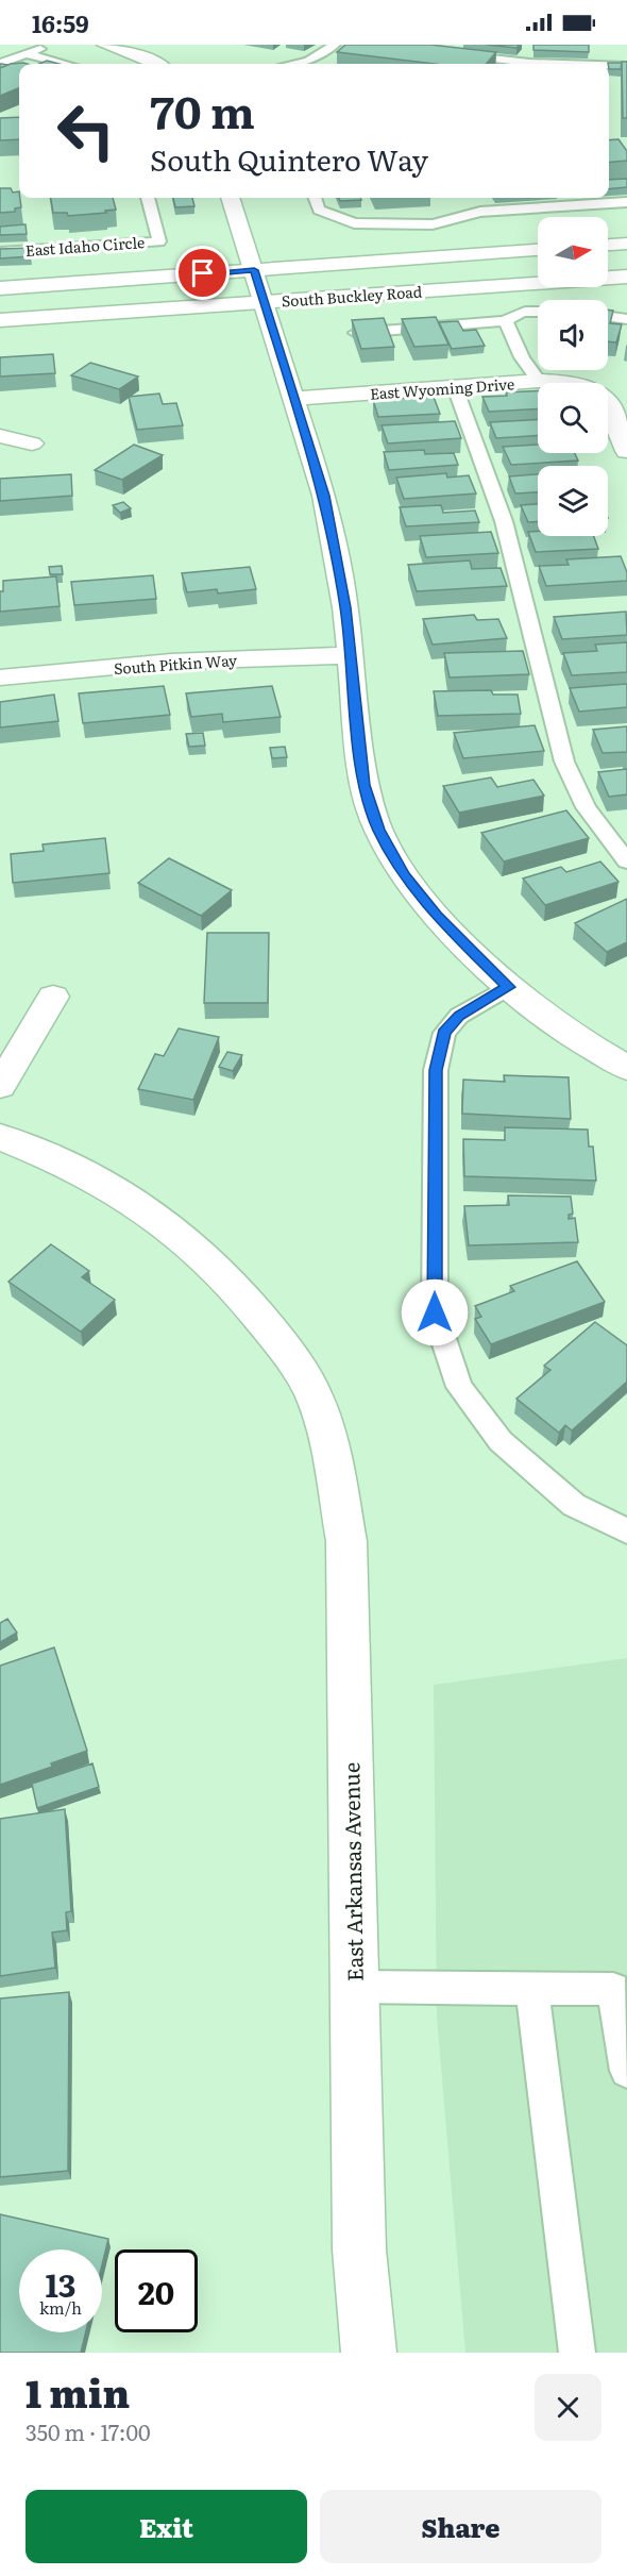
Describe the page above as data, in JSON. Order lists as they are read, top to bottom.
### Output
{
  "streets": {
    "street": [
      "South Buckley Road",
      "East Wyoming Drive",
      "South Pitkin Way",
      "East Arkansas Avenue"
    ],
    "lane": ["East Idaho Circle"]
  },
  "north": "right",
  "page": {
    "status": "16:59",
    "turn": ["70 m", "South Quintero Way"],
    "speed": "13 km/h",
    "limit": "20",
    "heading": ["1 min", "350 m · 17:00"],
    "buttons": ["Exit", "Share"]
  }
}
